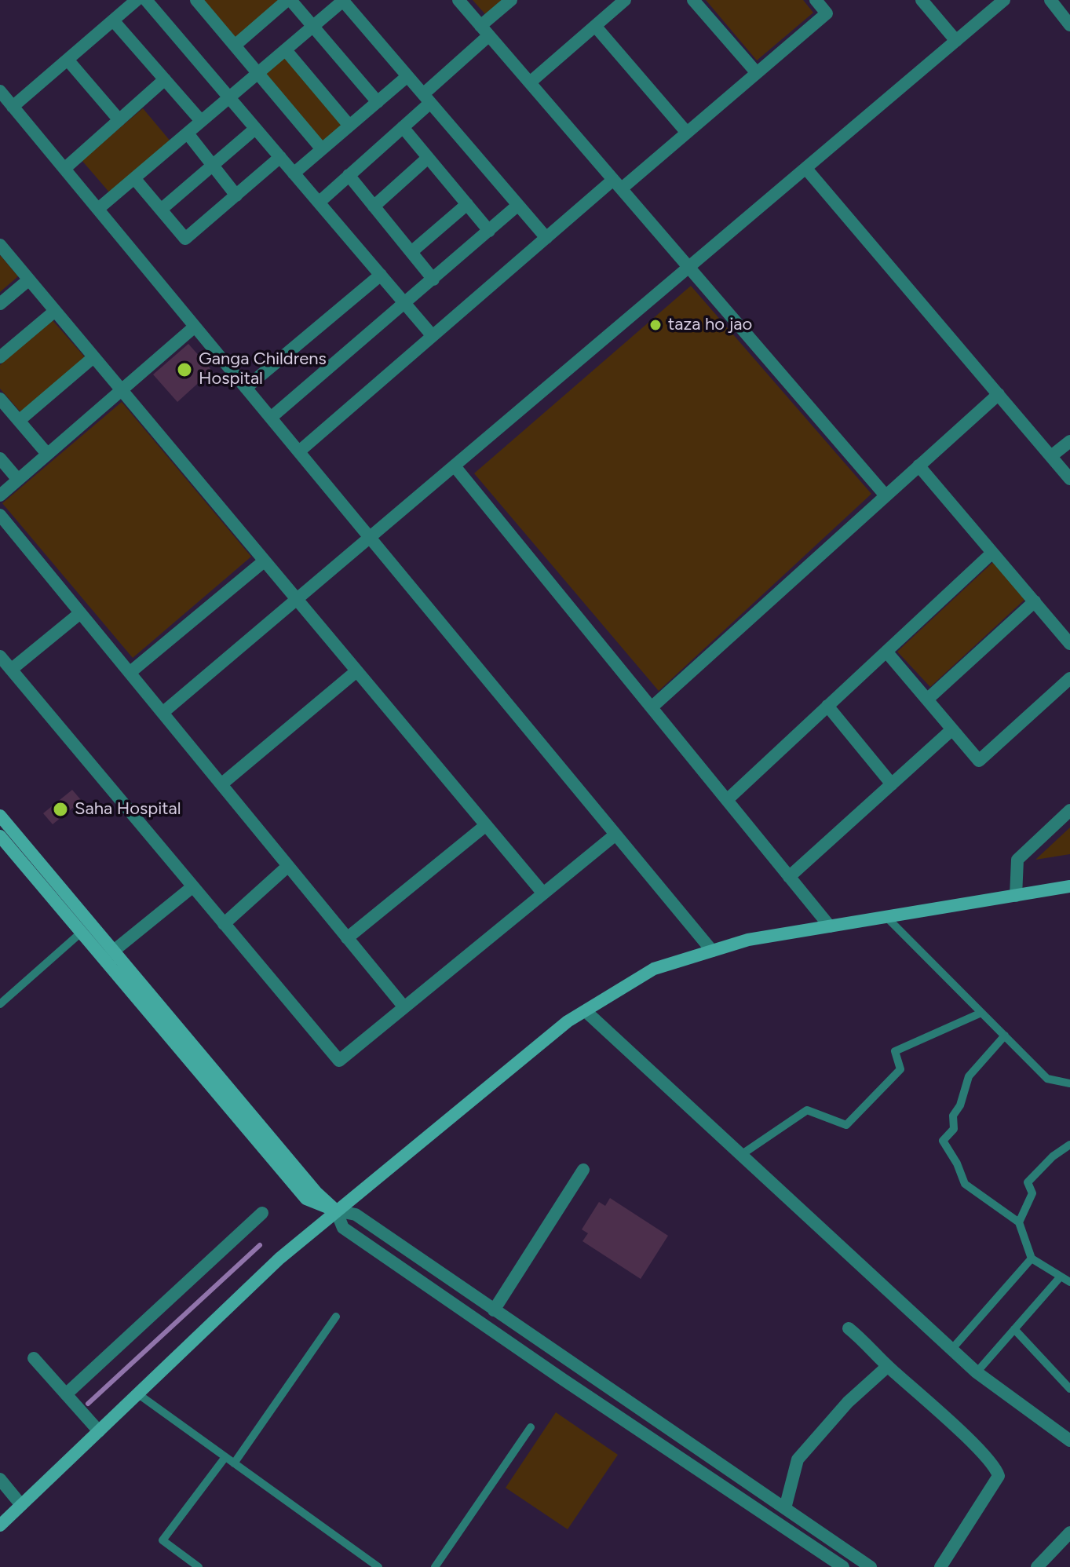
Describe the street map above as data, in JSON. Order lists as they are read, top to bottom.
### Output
{
  "places": ["taza ho jao", "Ganga Childrens Hospital", "Saha Hospital"]
}
